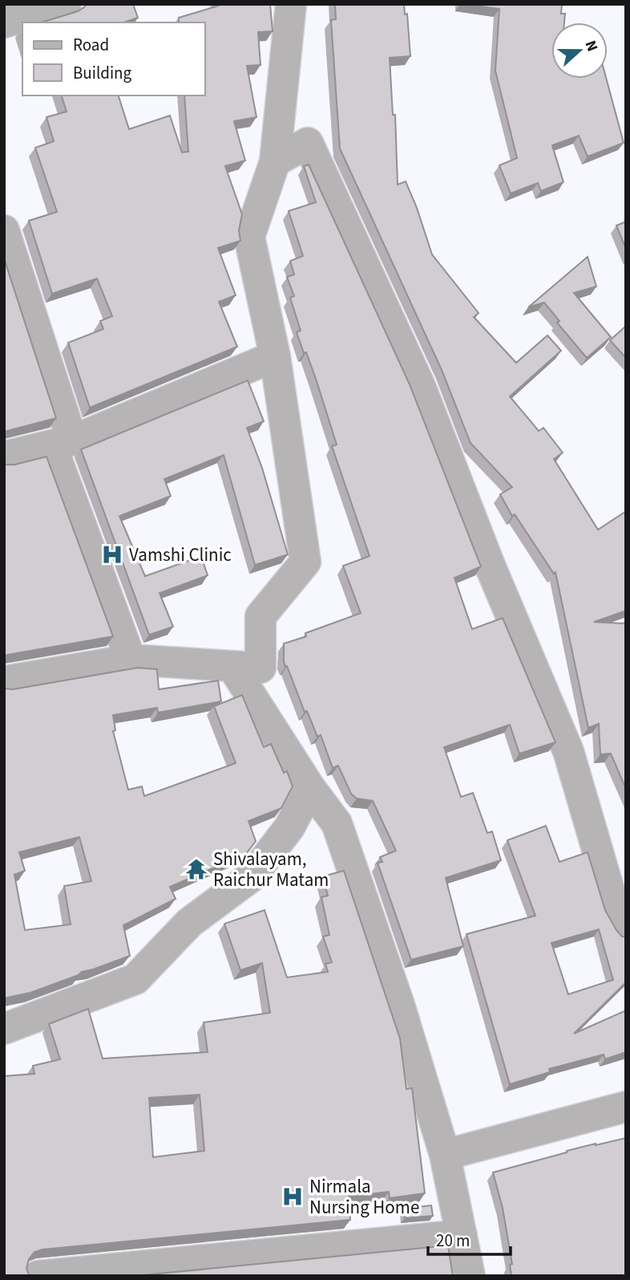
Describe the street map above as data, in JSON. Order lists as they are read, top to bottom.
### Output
{
  "places": {
    "hospital": ["Vamshi Clinic", "Nirmala Nursing Home"],
    "temple": ["Shivalayam, Raichur Matam"]
  },
  "legend": ["Road", "Building"],
  "scale_bar": "20 m",
  "north": "right"
}
